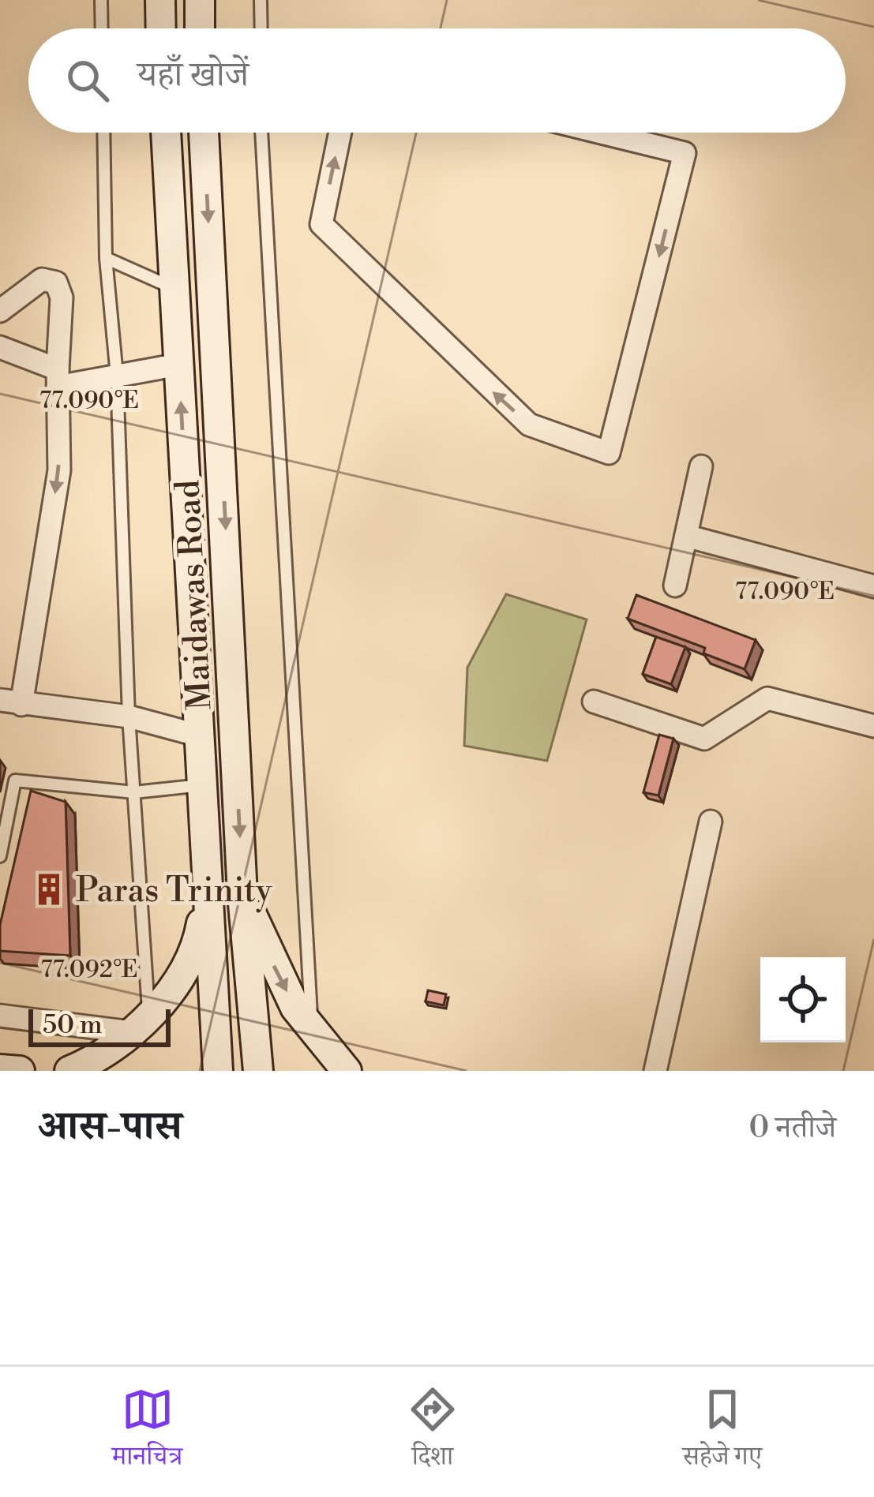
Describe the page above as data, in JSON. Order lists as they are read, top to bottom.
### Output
{
  "streets": {
    "street": ["Maidawas Road"]
  },
  "places": {
    "building": ["Paras Trinity"]
  },
  "scale_bar": "50 m",
  "page": {
    "search": "यहाँ खोजें",
    "scale": "50 m",
    "heading": ["आस-पास", "0 नतीजे"],
    "nav": ["मानचित्र", "दिशा", "सहेजे गए"]
  },
  "coordinates": ["77.090°E", "77.092°E"]
}
